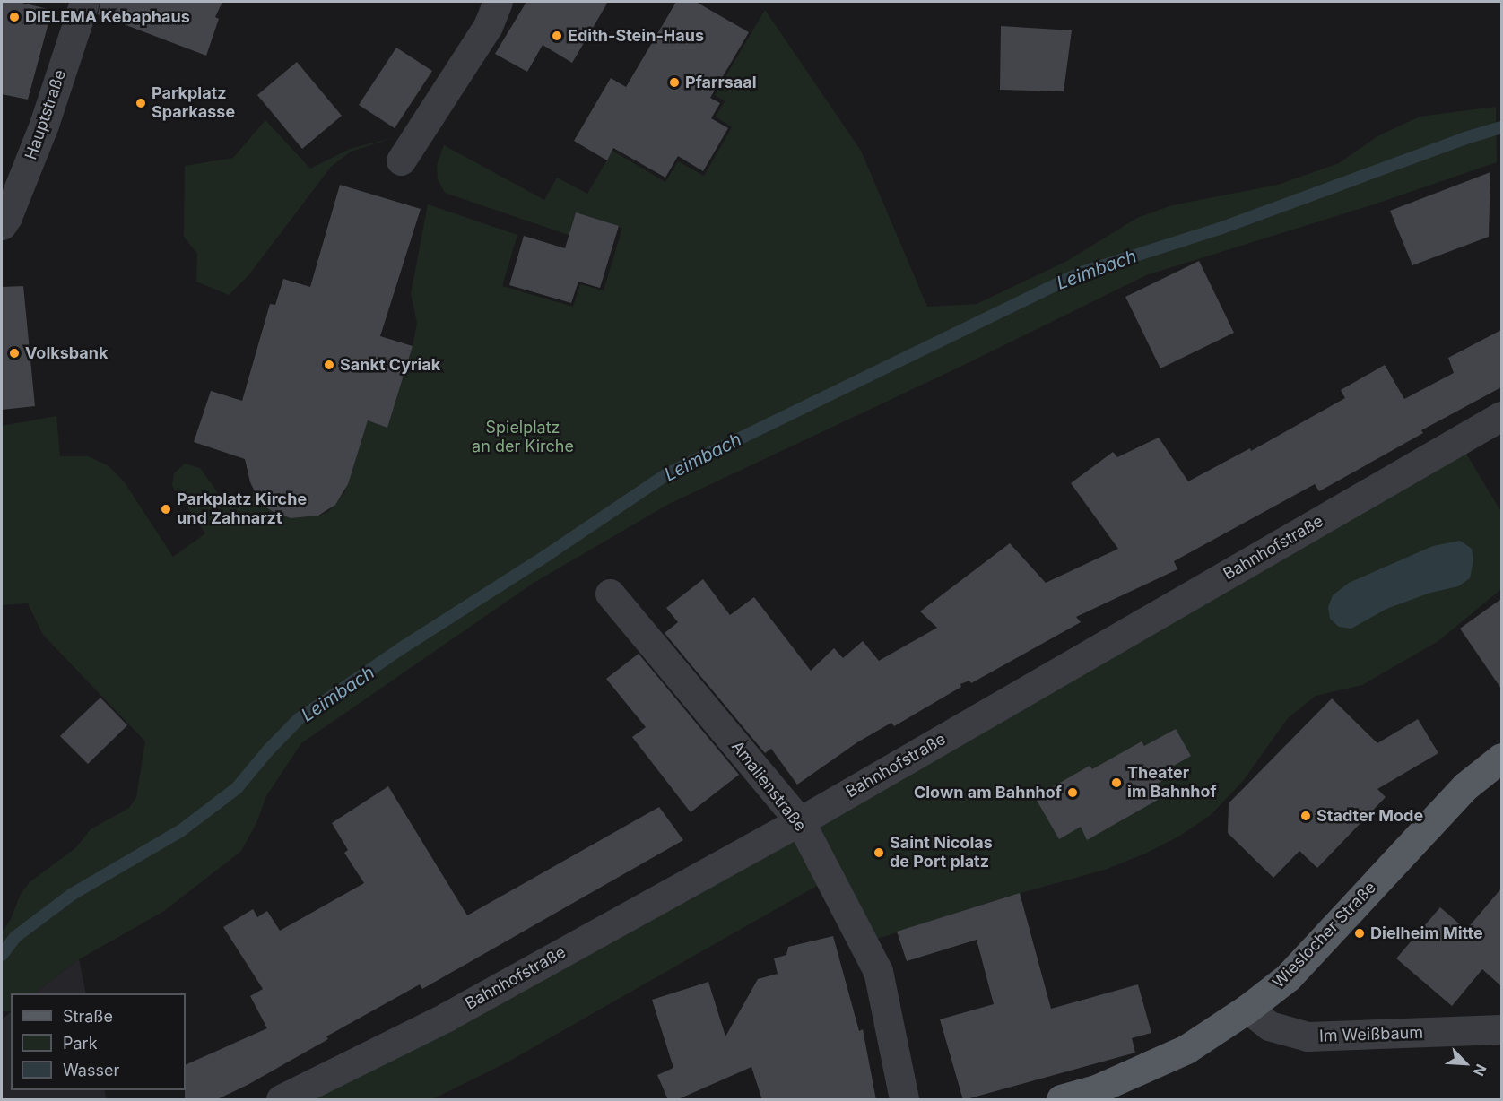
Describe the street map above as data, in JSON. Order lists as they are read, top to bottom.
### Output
{
  "streets": {
    "main road": ["Wieslocher Straße"],
    "street": [
      "Hauptstraße",
      "Bahnhofstraße",
      "Amalienstraße",
      "Im Weißbaum"
    ]
  },
  "crossings": [
    ["Bahnhofstraße", "Amalienstraße"],
    ["Wieslocher Straße", "Im Weißbaum"]
  ],
  "water": ["Leimbach"],
  "parks": ["Spielplatz an der Kirche"],
  "places": [
    "DIELEMA Kebaphaus",
    "Edith-Stein-Haus",
    "Pfarrsaal",
    "Parkplatz Sparkasse",
    "Volksbank",
    "Sankt Cyriak",
    "Parkplatz Kirche und Zahnarzt",
    "Theater im Bahnhof",
    "Clown am Bahnhof",
    "Stadter Mode",
    "Saint Nicolas de Port platz",
    "Dielheim Mitte"
  ],
  "legend": ["Straße", "Park", "Wasser"],
  "north": "bottom right"
}
